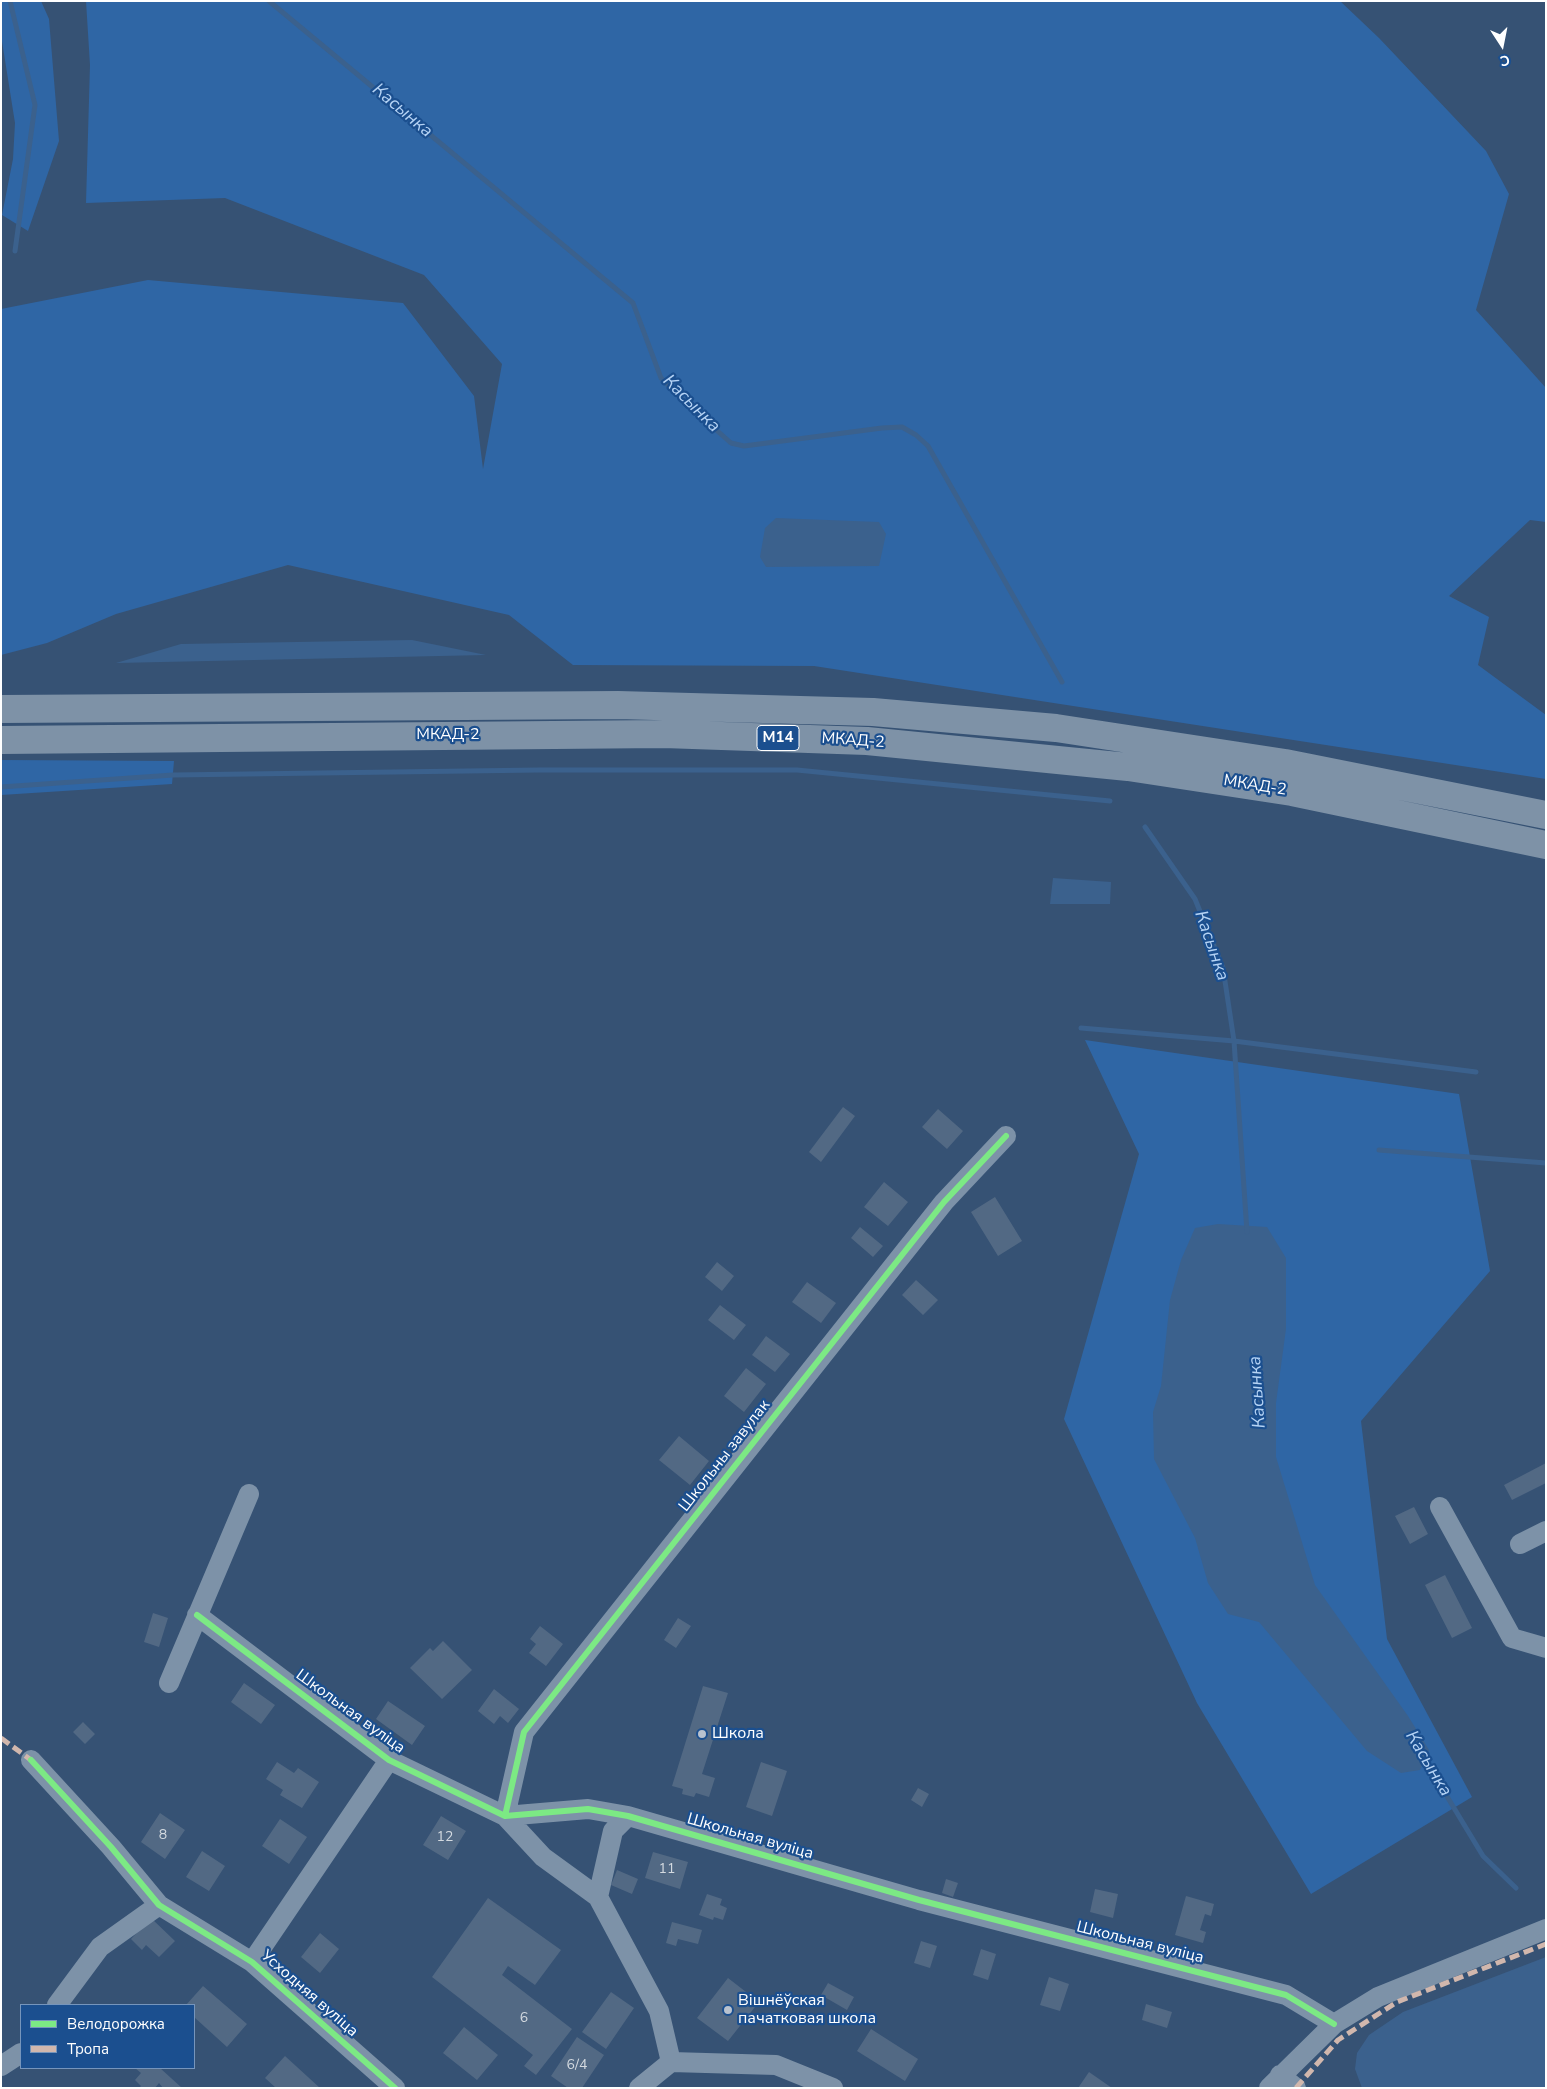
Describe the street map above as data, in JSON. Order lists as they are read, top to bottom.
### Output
{
  "streets": {
    "highway": ["МКАД-2", "М14"],
    "street": ["Школьны завулак", "Школьная вуліца", "Усходняя вуліца"]
  },
  "crossings": [
    ["Школьны завулак", "Школьная вуліца"]
  ],
  "water": ["Касынка"],
  "places": ["Школа", "Вішнёўская пачатковая школа"],
  "house_numbers": [
    "8",
    "12",
    "11",
    "6",
    "6/4"
  ],
  "legend": ["Велодорожка", "Тропа"],
  "north": "bottom"
}
